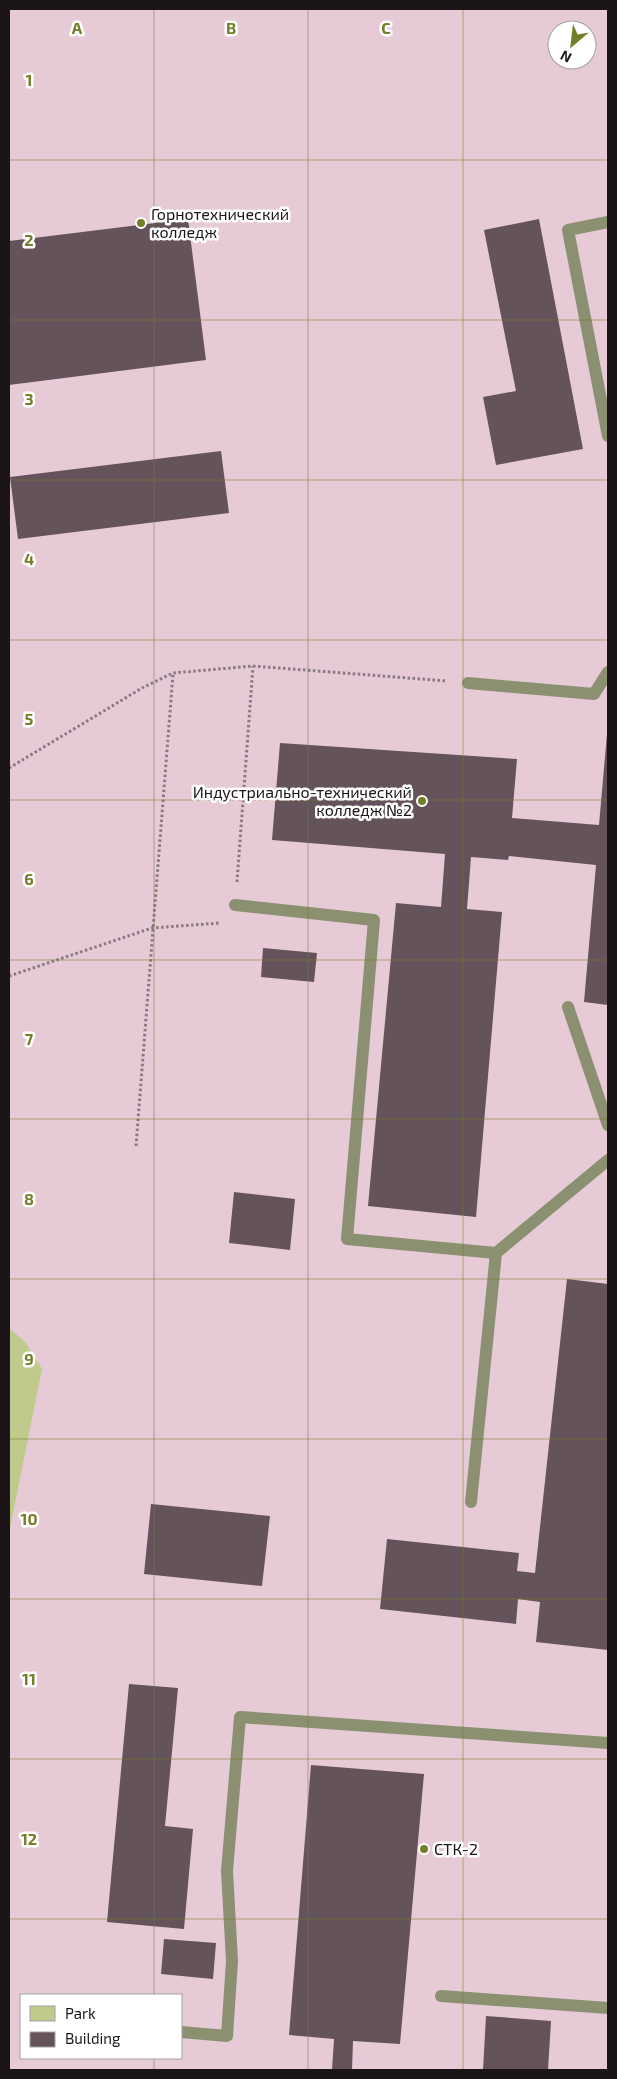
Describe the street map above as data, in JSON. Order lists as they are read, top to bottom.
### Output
{
  "places": ["Горнотехнический колледж", "Индустриально-технический колледж №2", "СТК-2"],
  "legend": ["Park", "Building"],
  "north": "bottom left",
  "grid": {
    "columns": ["A", "B", "C"],
    "rows": [
      "1",
      "2",
      "3",
      "4",
      "5",
      "6",
      "7",
      "8",
      "9",
      "10",
      "11",
      "12"
    ]
  }
}
